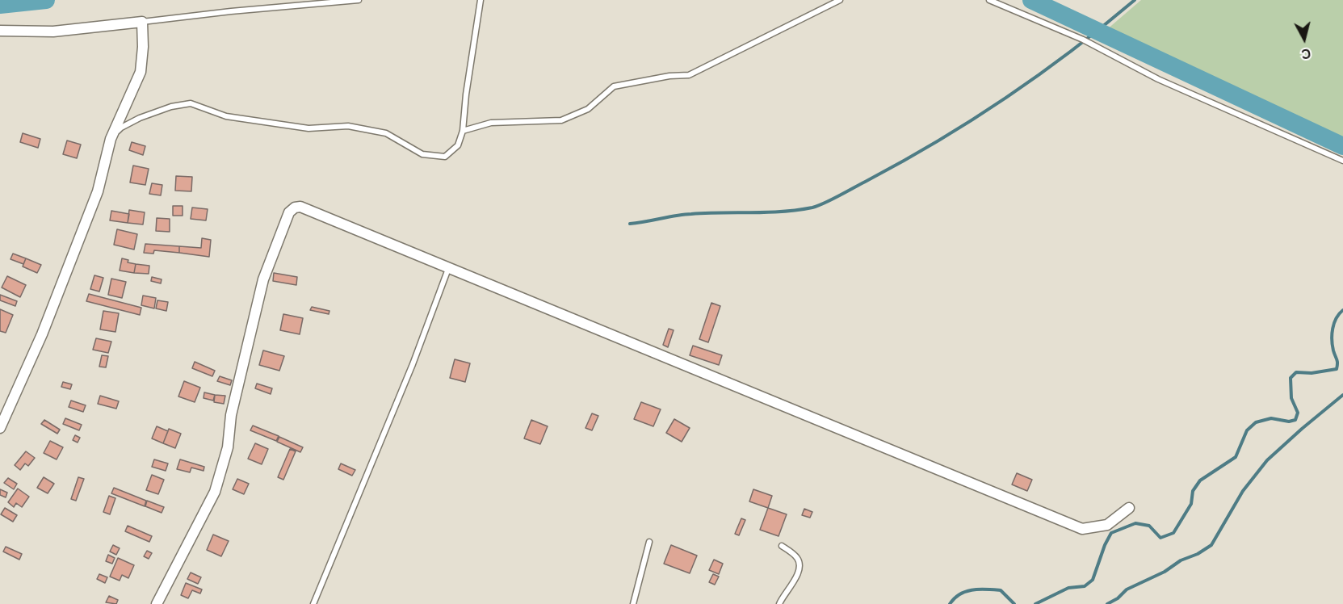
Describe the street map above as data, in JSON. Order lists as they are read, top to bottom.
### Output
{
  "north": "bottom"
}
